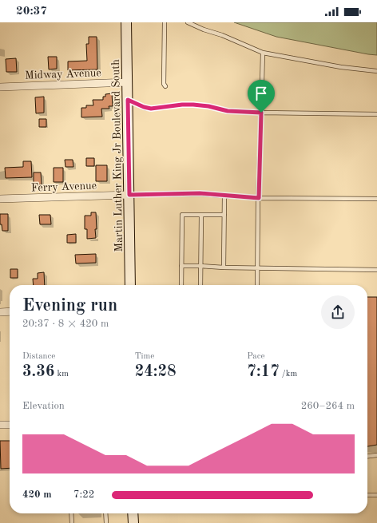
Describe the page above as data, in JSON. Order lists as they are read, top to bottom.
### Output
{
  "streets": {
    "main road": ["Martin Luther King Jr Boulevard South"],
    "street": ["Midway Avenue", "Ferry Avenue"]
  },
  "crossings": [
    ["Midway Avenue", "Martin Luther King Jr Boulevard South"],
    ["Martin Luther King Jr Boulevard South", "Ferry Avenue"]
  ],
  "page": {
    "status": "20:37",
    "heading": ["Evening run", "20:37 · 8 × 420 m"],
    "stats": [
      ["Distance", "3.36 km"],
      ["Time", "24:28"],
      ["Pace", "7:17 /km"]
    ],
    "chart": ["Elevation", "260–264 m"],
    "list": [
      {
        "name": "420 m",
        "note": "7:22"
      }
    ]
  }
}
